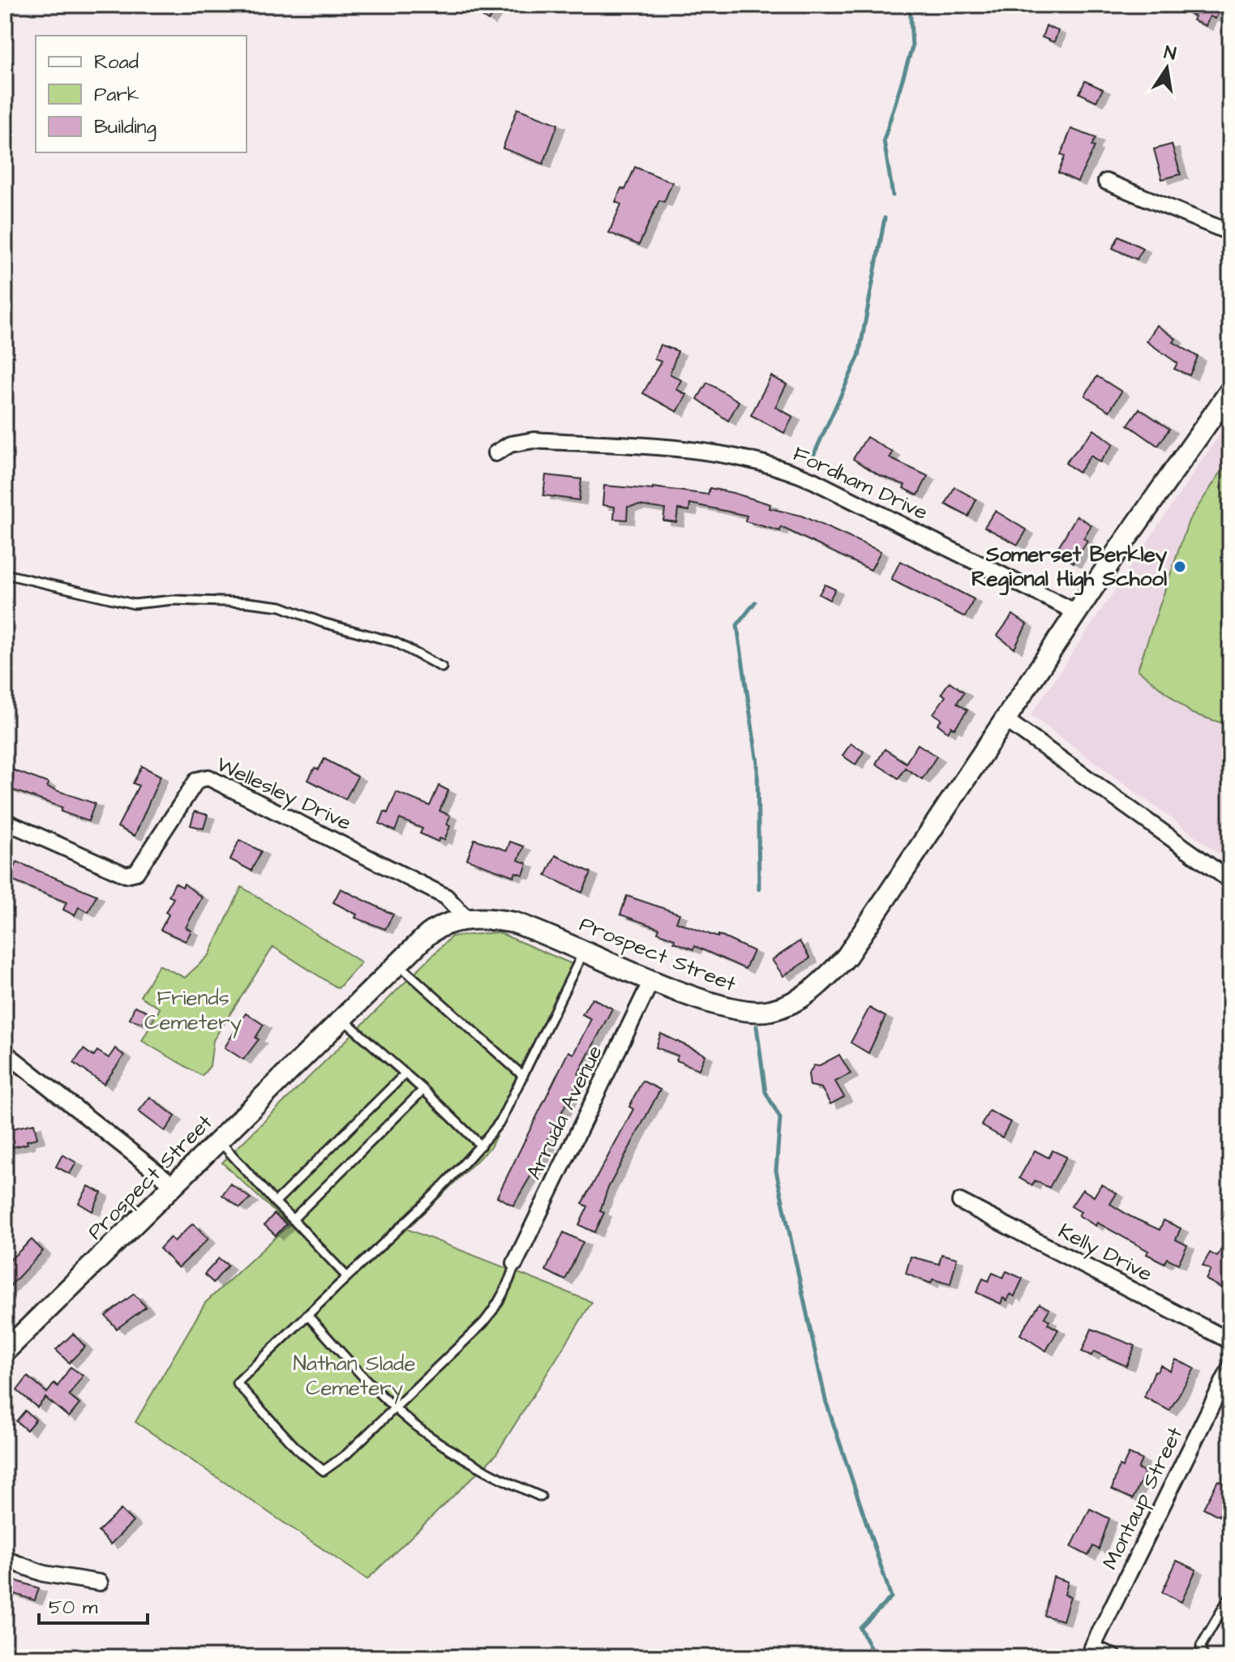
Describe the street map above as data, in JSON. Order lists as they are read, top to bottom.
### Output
{
  "streets": {
    "street": [
      "Fordham Drive",
      "Wellesley Drive",
      "Prospect Street",
      "Arruda Avenue",
      "Kelly Drive",
      "Montaup Street"
    ]
  },
  "crossings": [
    ["Fordham Drive", "Prospect Street"],
    ["Wellesley Drive", "Prospect Street"],
    ["Prospect Street", "Arruda Avenue"]
  ],
  "parks": ["Friends Cemetery", "Nathan Slade Cemetery"],
  "places": ["Somerset Berkley Regional High School"],
  "legend": ["Road", "Park", "Building"],
  "scale_bar": "50 m",
  "north": "top"
}
